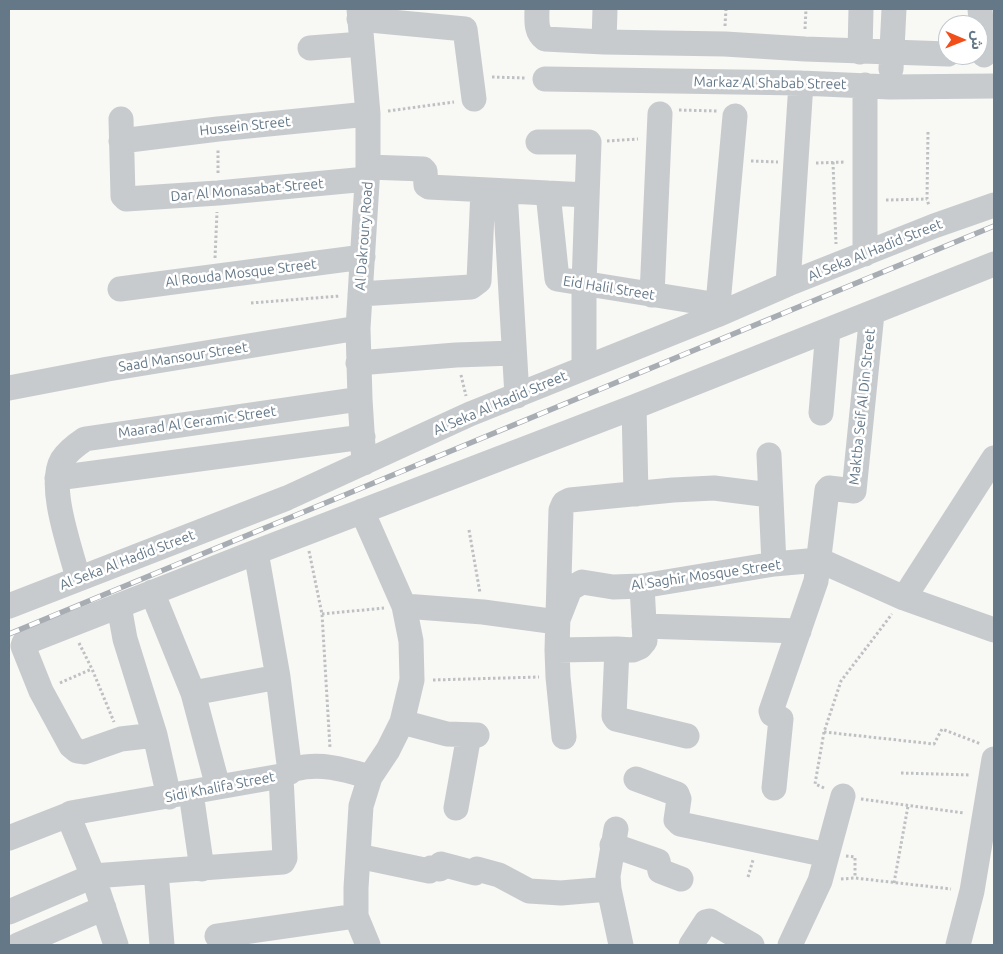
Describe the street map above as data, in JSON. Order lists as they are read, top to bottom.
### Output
{
  "streets": {
    "street": [
      "Markaz Al Shabab Street",
      "Hussein Street",
      "Dar Al Monasabat Street",
      "Al Dakroury Road",
      "Al Seka Al Hadid Street",
      "Al Rouda Mosque Street",
      "Eid Halil Street",
      "Saad Mansour Street",
      "Maktba Seif Al Din Street",
      "Maarad Al Ceramic Street",
      "Al Saghir Mosque Street",
      "Sidi Khalifa Street"
    ]
  },
  "crossings": [
    ["Hussein Street", "Dar Al Monasabat Street"],
    ["Hussein Street", "Al Dakroury Road"],
    ["Dar Al Monasabat Street", "Al Dakroury Road"],
    ["Al Dakroury Road", "Al Seka Al Hadid Street"],
    ["Al Dakroury Road", "Al Rouda Mosque Street"],
    ["Al Dakroury Road", "Saad Mansour Street"],
    ["Al Dakroury Road", "Maarad Al Ceramic Street"],
    ["Al Seka Al Hadid Street", "Eid Halil Street"],
    ["Maktba Seif Al Din Street", "Al Saghir Mosque Street"]
  ],
  "north": "right"
}
